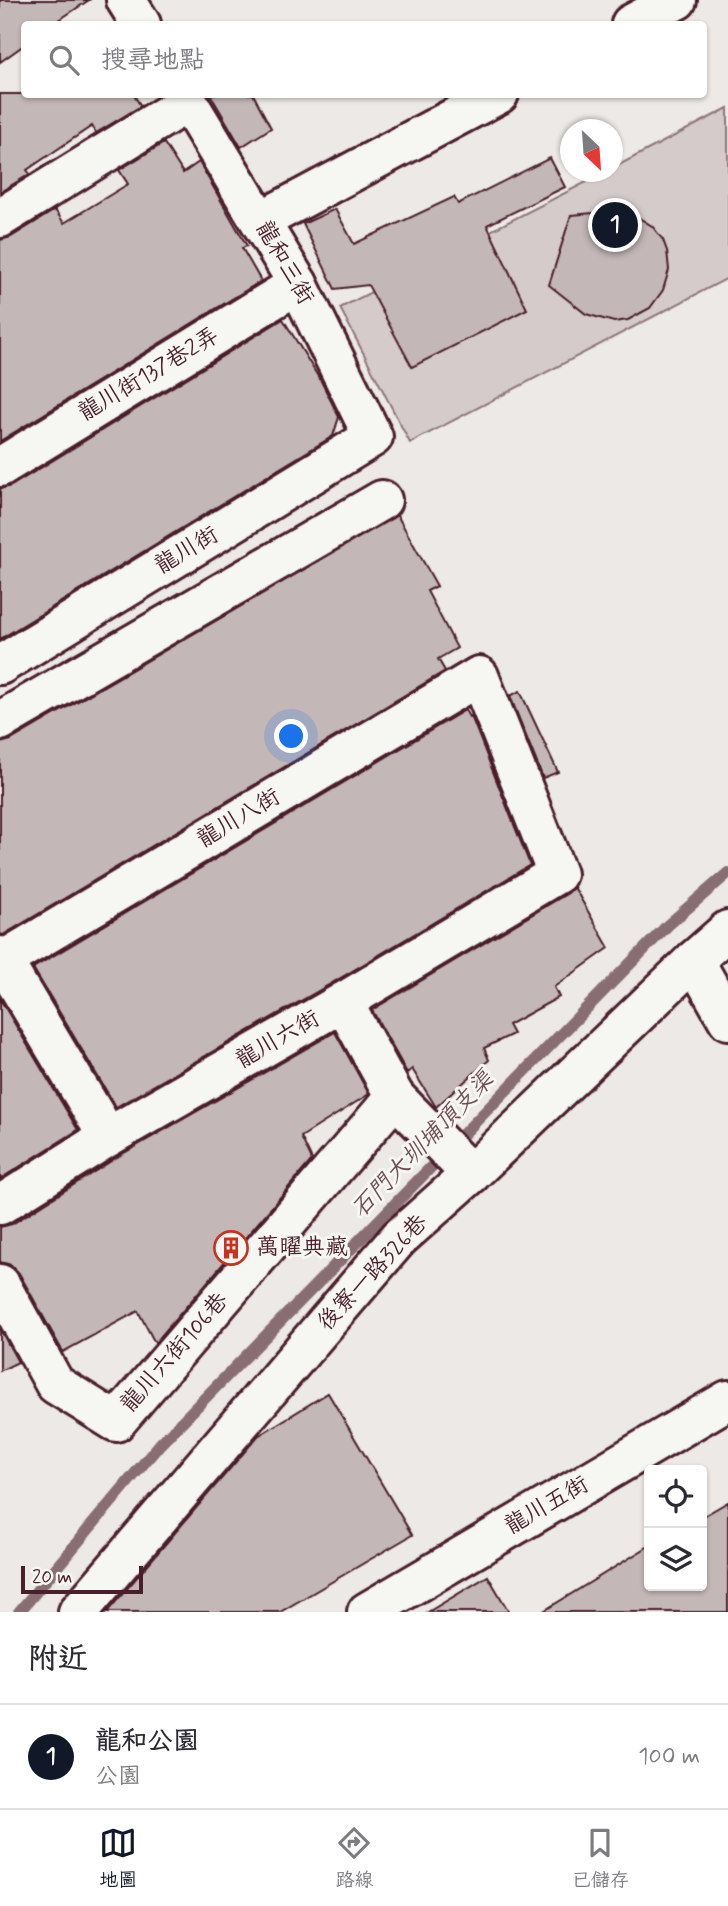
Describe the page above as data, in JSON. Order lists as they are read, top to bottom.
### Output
{
  "streets": {
    "lane": [
      "龍和三街",
      "龍川街137巷2弄",
      "龍川街",
      "龍川八街",
      "龍川六街",
      "後寮一路326巷",
      "龍川六街106巷",
      "龍川五街"
    ]
  },
  "crossings": [
    ["龍和三街", "龍川街137巷2弄"],
    ["龍和三街", "龍川街"],
    ["龍川八街", "龍川六街"]
  ],
  "water": ["石門大圳埔頂支渠"],
  "places": {
    "building": ["萬曜典藏"]
  },
  "scale_bar": "20 m",
  "north": "bottom right",
  "page": {
    "search": "搜尋地點",
    "pins": "1",
    "scale": "20 m",
    "heading": "附近",
    "list": [
      {
        "mark": "1",
        "name": "龍和公園",
        "note": "公園",
        "value": "100 m"
      }
    ],
    "nav": ["地圖", "路線", "已儲存"]
  }
}
